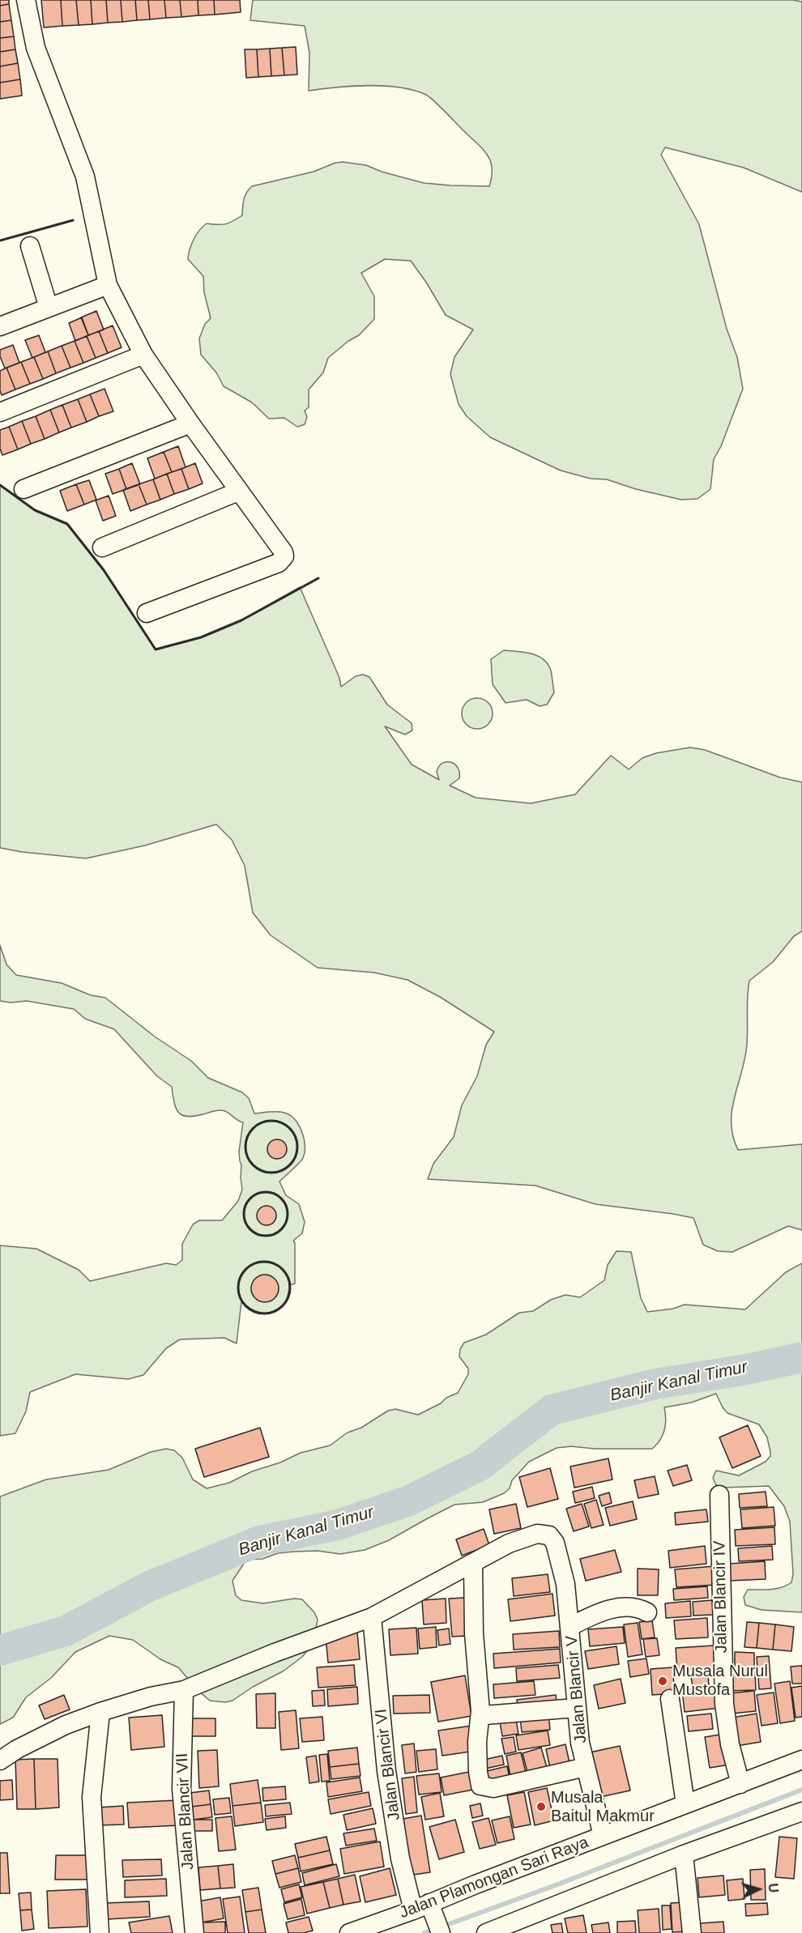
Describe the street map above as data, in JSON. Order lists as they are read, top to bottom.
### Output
{
  "streets": {
    "street": [
      "Jalan Blancir IV",
      "Jalan Blancir V",
      "Jalan Blancir VI",
      "Jalan Blancir VII",
      "Jalan Plamongan Sari Raya"
    ]
  },
  "crossings": [
    ["Jalan Blancir IV", "Jalan Plamongan Sari Raya"],
    ["Jalan Blancir V", "Jalan Plamongan Sari Raya"],
    ["Jalan Blancir VI", "Jalan Plamongan Sari Raya"]
  ],
  "water": ["Banjir Kanal Timur"],
  "places": ["Musala Nurul Mustofa", "Musala Baitul Makmur"],
  "north": "right"
}
